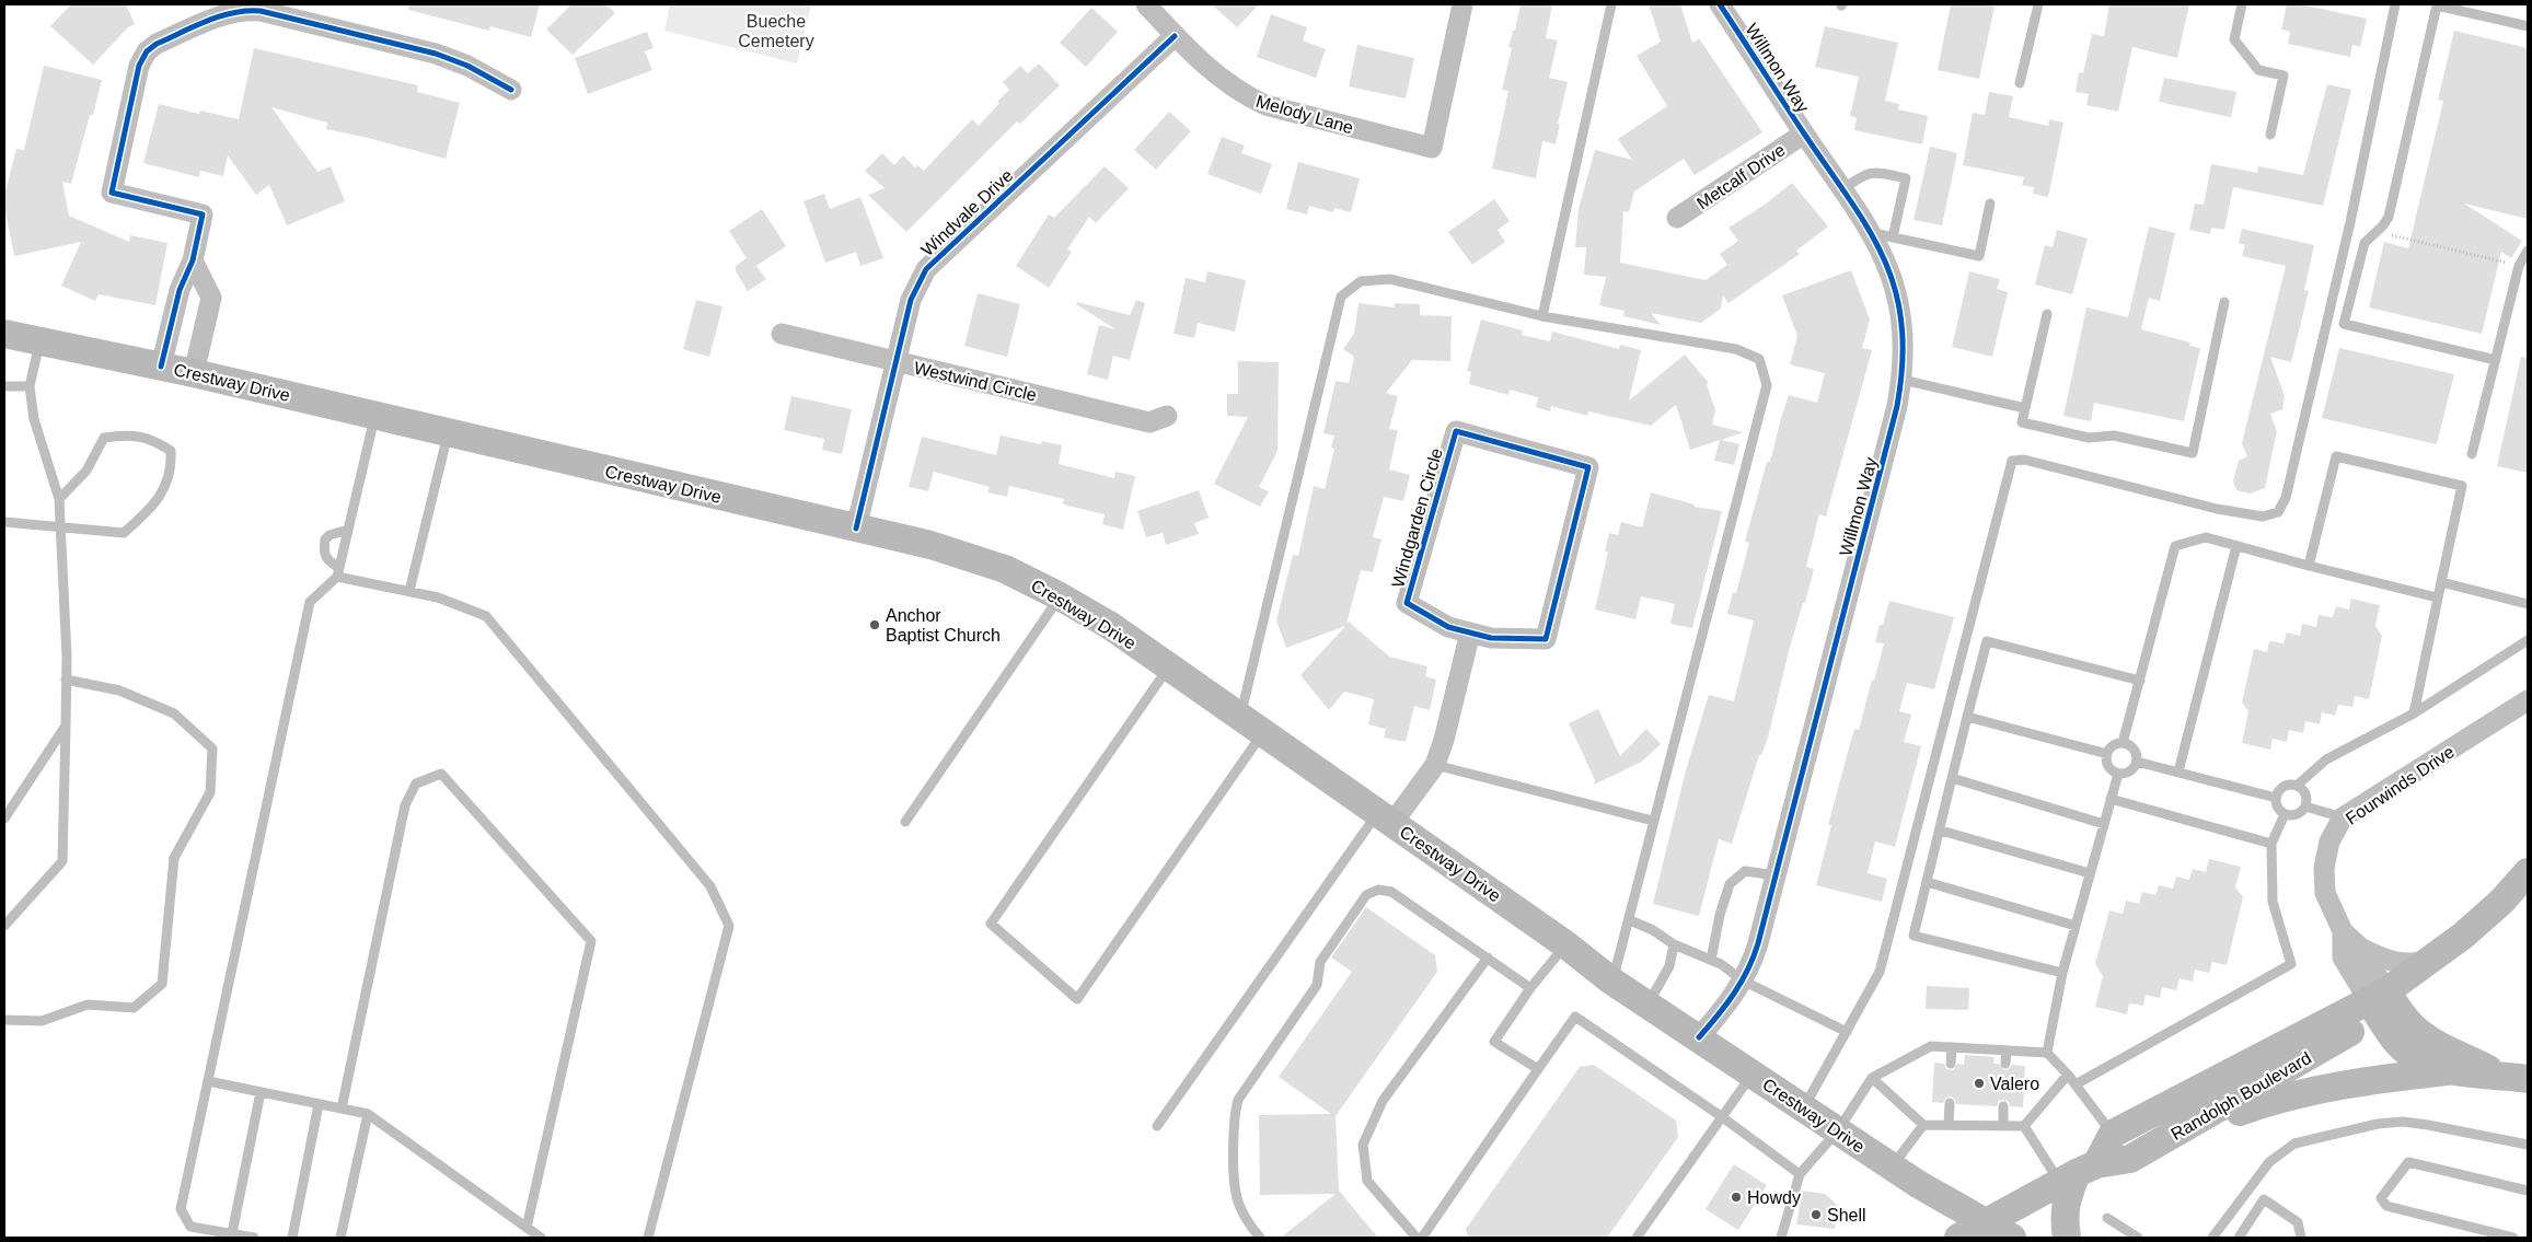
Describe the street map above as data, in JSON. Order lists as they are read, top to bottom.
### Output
{
  "streets": {
    "main road": ["Crestway Drive", "Randolph Boulevard"],
    "street": [
      "Willmon Way",
      "Melody Lane",
      "Metcalf Drive",
      "Windvale Drive",
      "Westwind Circle",
      "Windgarden Circle",
      "Fourwinds Drive"
    ]
  },
  "crossings": [
    ["Willmon Way", "Metcalf Drive"],
    ["Willmon Way", "Crestway Drive"],
    ["Melody Lane", "Windvale Drive"],
    ["Windvale Drive", "Westwind Circle"],
    ["Windvale Drive", "Crestway Drive"],
    ["Crestway Drive", "Randolph Boulevard"],
    ["Fourwinds Drive", "Randolph Boulevard"]
  ],
  "parks": ["Bueche Cemetery"],
  "places": [
    "Anchor Baptist Church",
    "Valero",
    "Howdy",
    "Shell"
  ]
}
